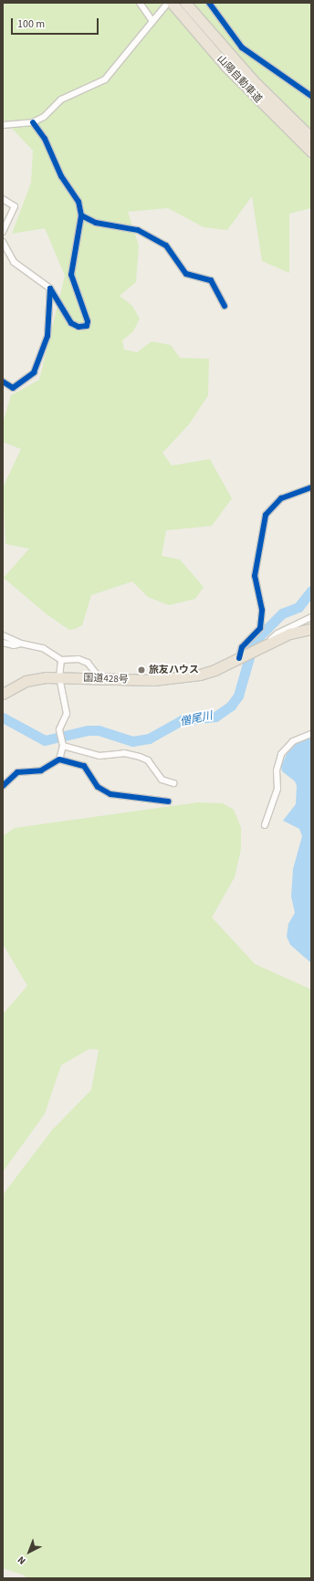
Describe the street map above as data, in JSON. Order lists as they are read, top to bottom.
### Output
{
  "streets": {
    "highway": ["山陽自動車道", "国道428号"]
  },
  "water": ["僧尾川"],
  "places": ["旅友ハウス"],
  "scale_bar": "100 m",
  "north": "bottom left"
}
